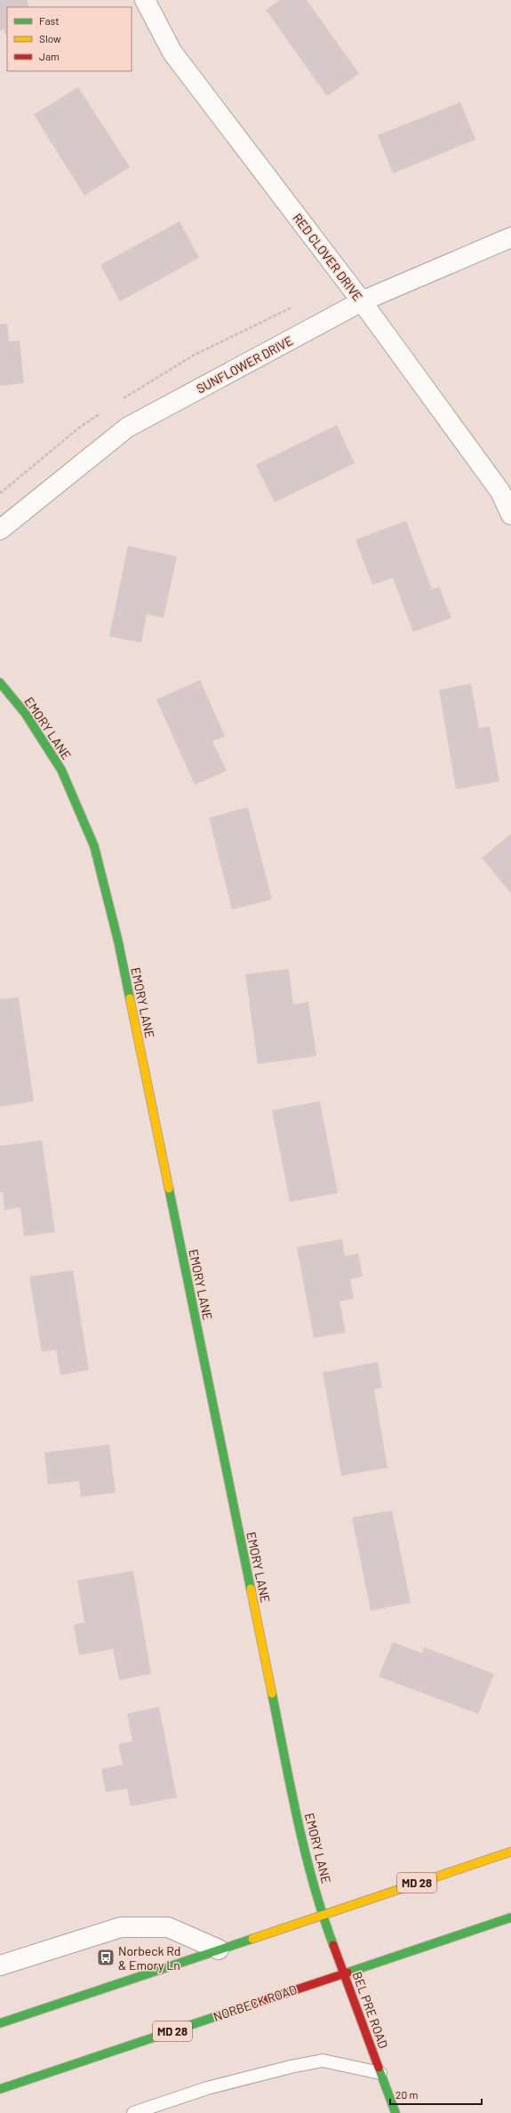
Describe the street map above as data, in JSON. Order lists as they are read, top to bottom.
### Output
{
  "streets": {
    "main road": [
      "EMORY LANE",
      "MD 28",
      "NORBECK ROAD",
      "BEL PRE ROAD"
    ],
    "street": ["RED CLOVER DRIVE", "SUNFLOWER DRIVE"]
  },
  "crossings": [
    ["RED CLOVER DRIVE", "SUNFLOWER DRIVE"],
    ["EMORY LANE", "MD 28"],
    ["EMORY LANE", "BEL PRE ROAD"],
    ["MD 28", "BEL PRE ROAD"],
    ["NORBECK ROAD", "BEL PRE ROAD"]
  ],
  "places": {
    "bus stop": ["Norbeck Rd & Emory Ln"]
  },
  "legend": ["Fast", "Slow", "Jam"],
  "scale_bar": "20 m"
}
